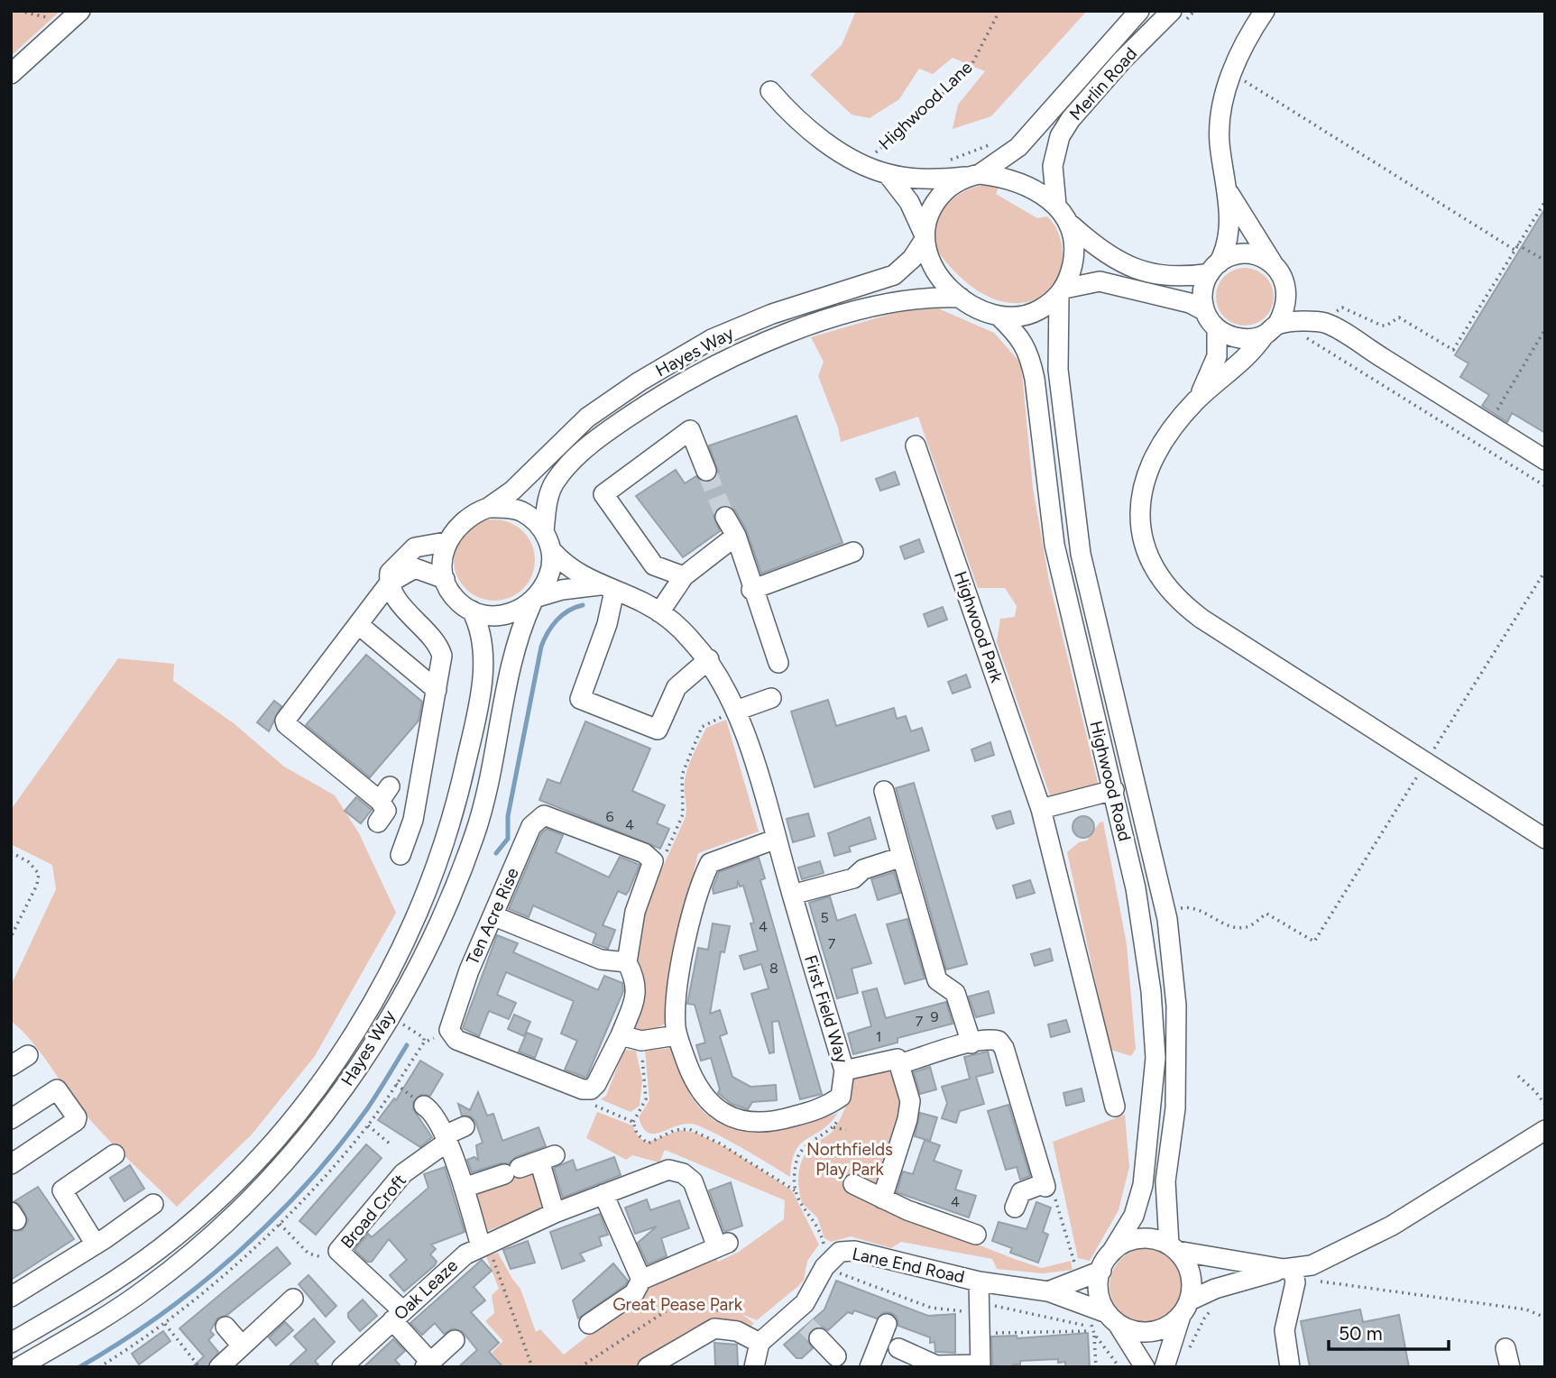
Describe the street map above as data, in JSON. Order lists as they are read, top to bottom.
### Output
{
  "streets": {
    "street": [
      "Merlin Road",
      "Hayes Way",
      "Highwood Park",
      "Highwood Road",
      "Ten Acre Rise",
      "First Field Way",
      "Broad Croft",
      "Lane End Road",
      "Oak Leaze"
    ],
    "path": ["Highwood Lane"]
  },
  "crossings": [
    ["Merlin Road", "Hayes Way"],
    ["Merlin Road", "Highwood Road"],
    ["Hayes Way", "Highwood Road"],
    ["Hayes Way", "First Field Way"],
    ["Highwood Road", "Lane End Road"],
    ["Broad Croft", "Oak Leaze"]
  ],
  "parks": ["Northfields Play Park", "Great Pease Park"],
  "house_numbers": [
    "6",
    "4",
    "5",
    "4",
    "7",
    "8",
    "9",
    "7",
    "1",
    "4"
  ],
  "scale_bar": "50 m"
}
